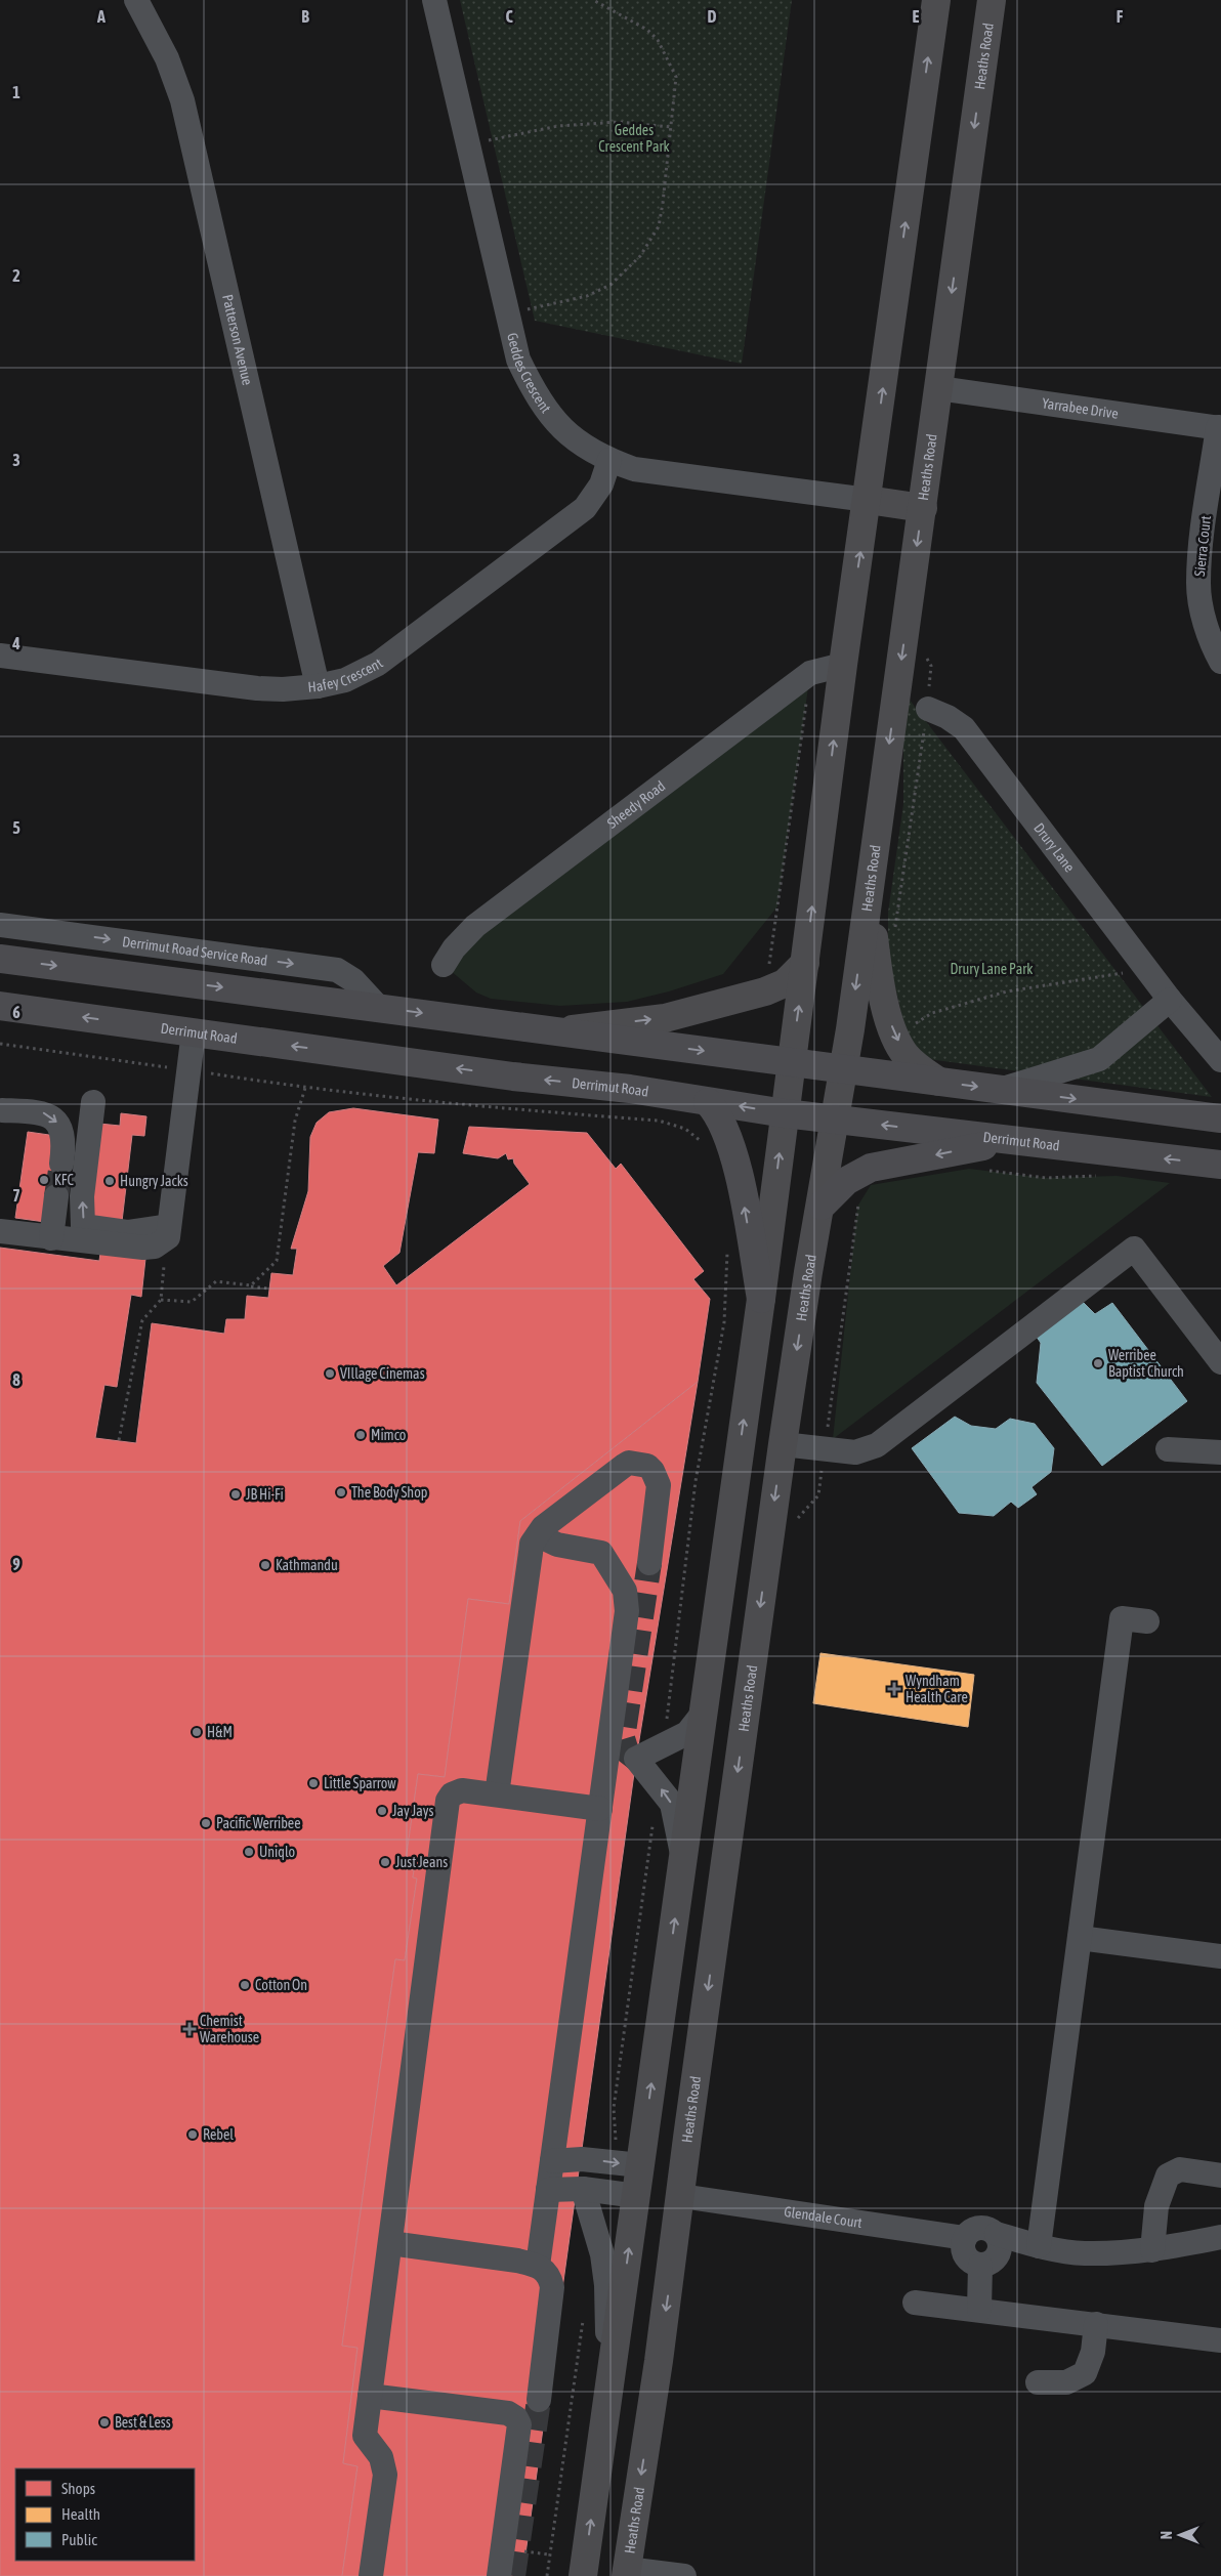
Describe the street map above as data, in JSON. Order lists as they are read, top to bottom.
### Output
{
  "streets": {
    "highway": ["Derrimut Road"],
    "main road": ["Heaths Road"],
    "street": [
      "Patterson Avenue",
      "Geddes Crescent",
      "Yarrabee Drive",
      "Sierra Court",
      "Hafey Crescent",
      "Sheedy Road",
      "Drury Lane",
      "Derrimut Road Service Road",
      "Glendale Court"
    ]
  },
  "crossings": [
    ["Heaths Road", "Yarrabee Drive"],
    ["Heaths Road", "Derrimut Road"],
    ["Heaths Road", "Glendale Court"],
    ["Patterson Avenue", "Hafey Crescent"],
    ["Geddes Crescent", "Hafey Crescent"],
    ["Yarrabee Drive", "Sierra Court"]
  ],
  "one_way": ["Derrimut Road Service Road"],
  "parks": ["Geddes Crescent Park", "Drury Lane Park"],
  "places": {
    "other": [
      "KFC",
      "Hungry Jacks",
      "Werribee Baptist Church",
      "VIllage Cinemas",
      "Mimco",
      "The Body Shop",
      "JB Hi-Fi",
      "Kathmandu",
      "H&M",
      "Little Sparrow",
      "Jay Jays",
      "Pacific Werribee",
      "Uniqlo",
      "Just Jeans",
      "Cotton On",
      "Rebel",
      "Best & Less"
    ],
    "health": ["Wyndham Health Care", "Chemist Warehouse"]
  },
  "legend": ["Shops", "Health", "Public"],
  "north": "left",
  "grid": {
    "columns": [
      "A",
      "B",
      "C",
      "D",
      "E",
      "F"
    ],
    "rows": [
      "1",
      "2",
      "3",
      "4",
      "5",
      "6",
      "7",
      "8",
      "9"
    ]
  }
}
